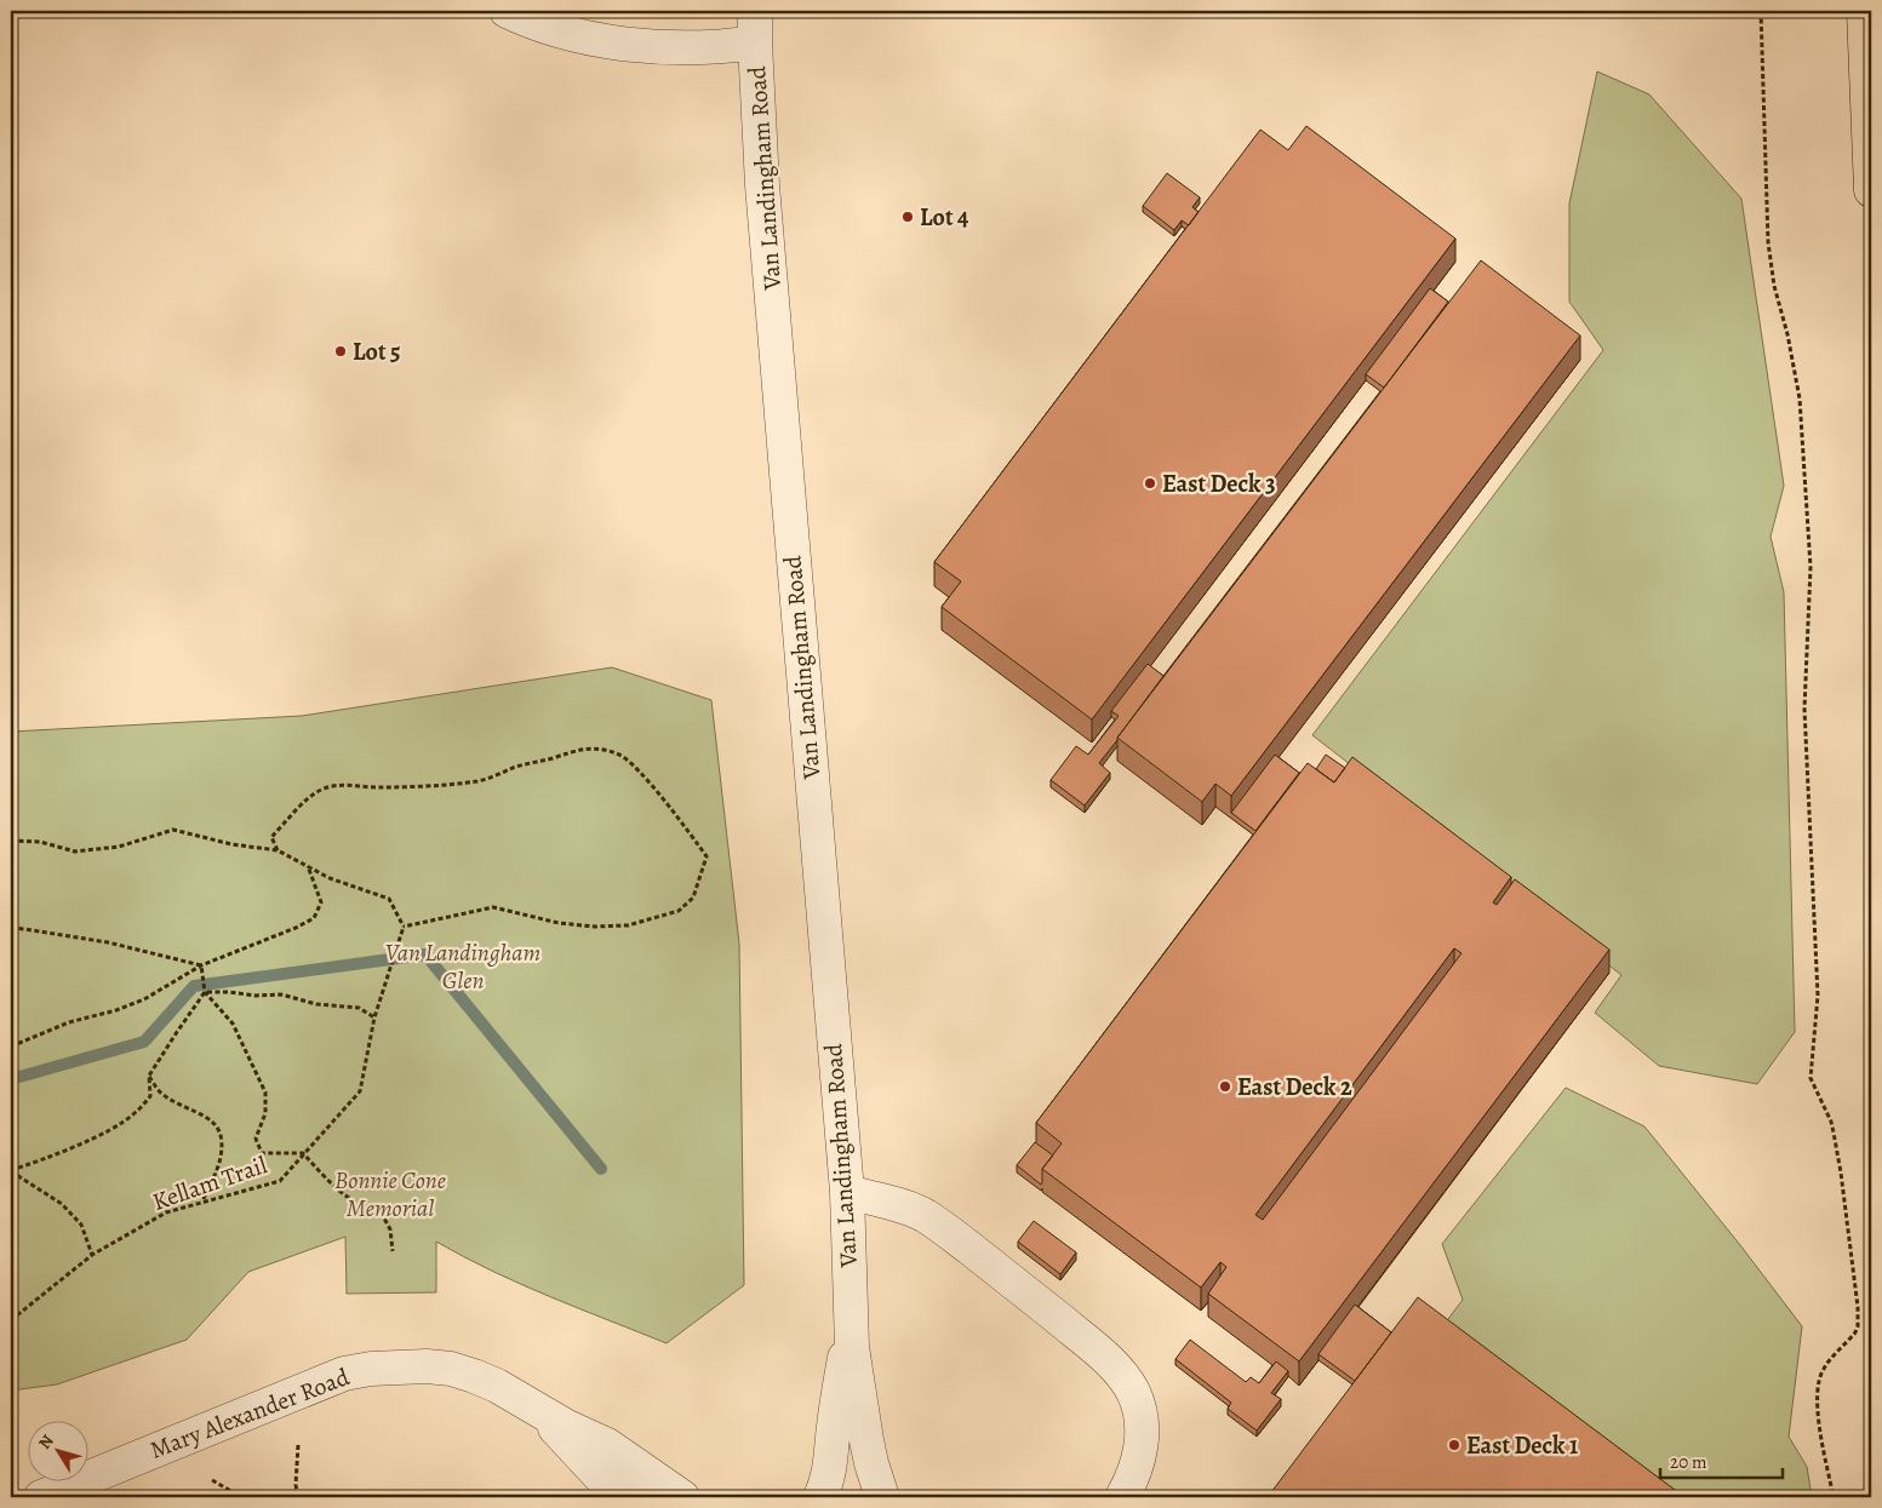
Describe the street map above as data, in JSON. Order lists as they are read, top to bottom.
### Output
{
  "streets": {
    "street": ["Van Landingham Road", "Mary Alexander Road"],
    "path": ["Kellam Trail"]
  },
  "parks": ["Van Landingham Glen", "Bonnie Cone Memorial"],
  "places": [
    "Lot 4",
    "Lot 5",
    "East Deck 3",
    "East Deck 2",
    "East Deck 1"
  ],
  "scale_bar": "20 m",
  "north": "top left"
}
